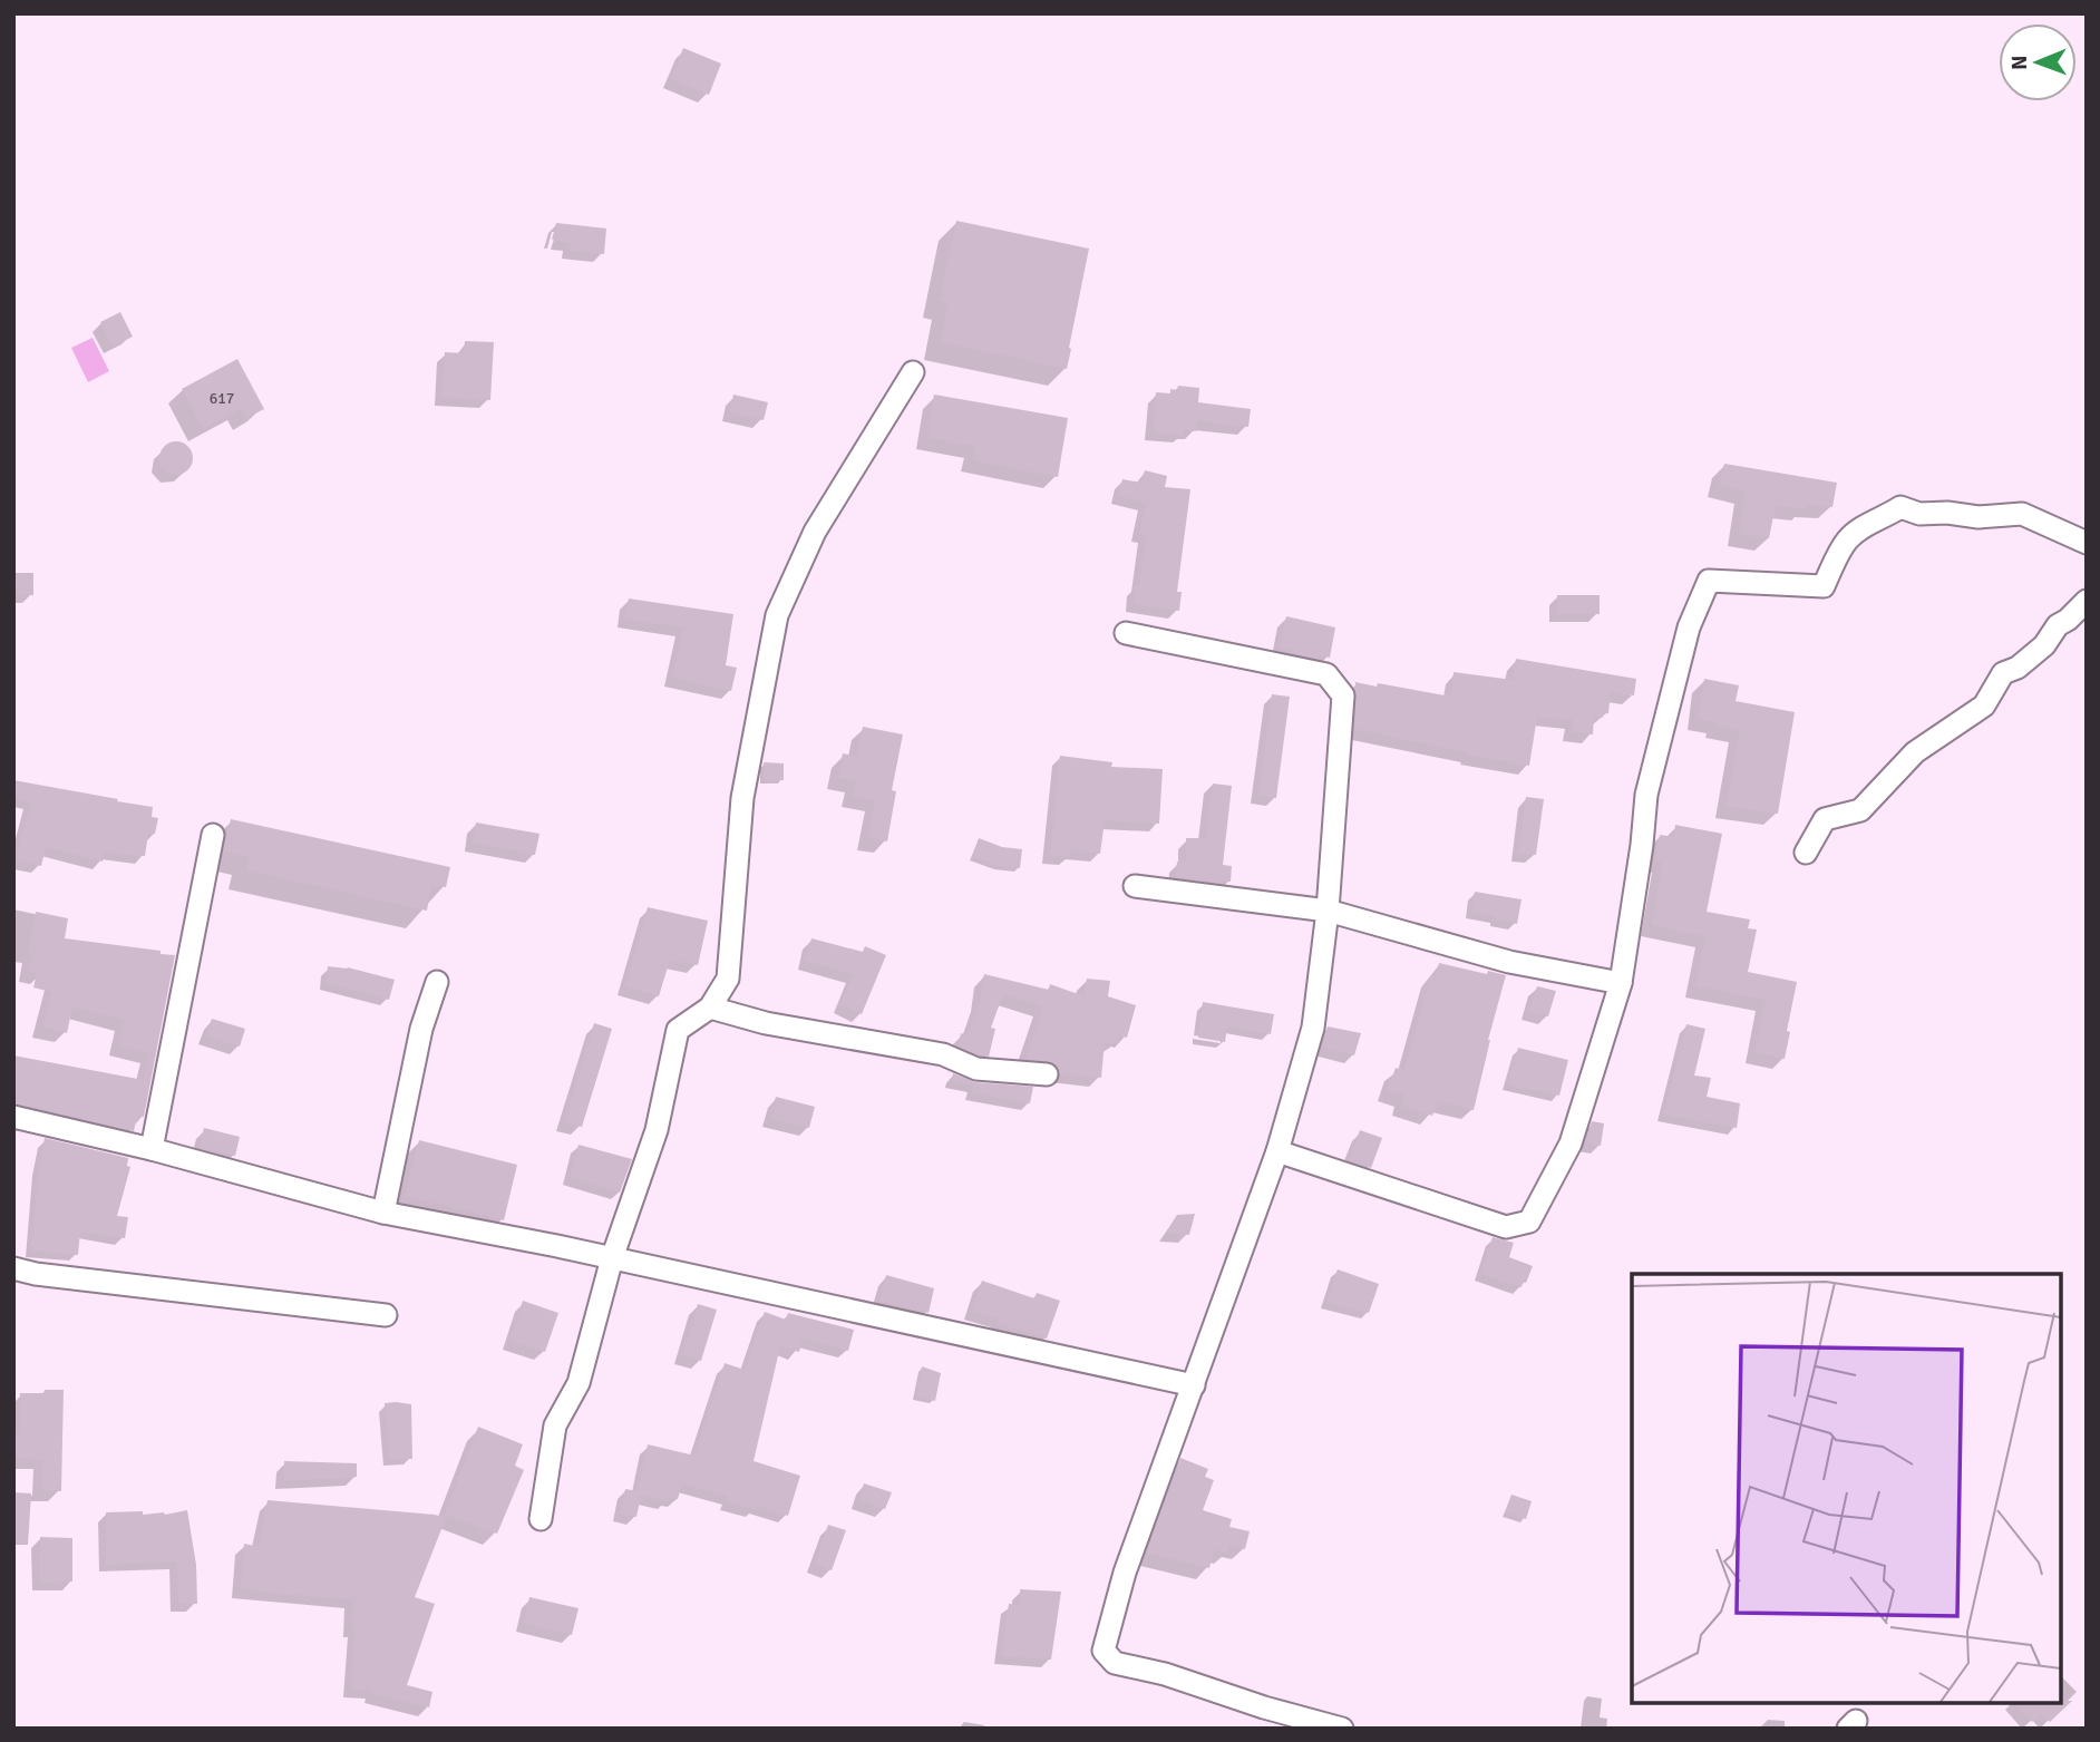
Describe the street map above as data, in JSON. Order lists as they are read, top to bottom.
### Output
{
  "house_numbers": ["617"],
  "north": "left"
}
